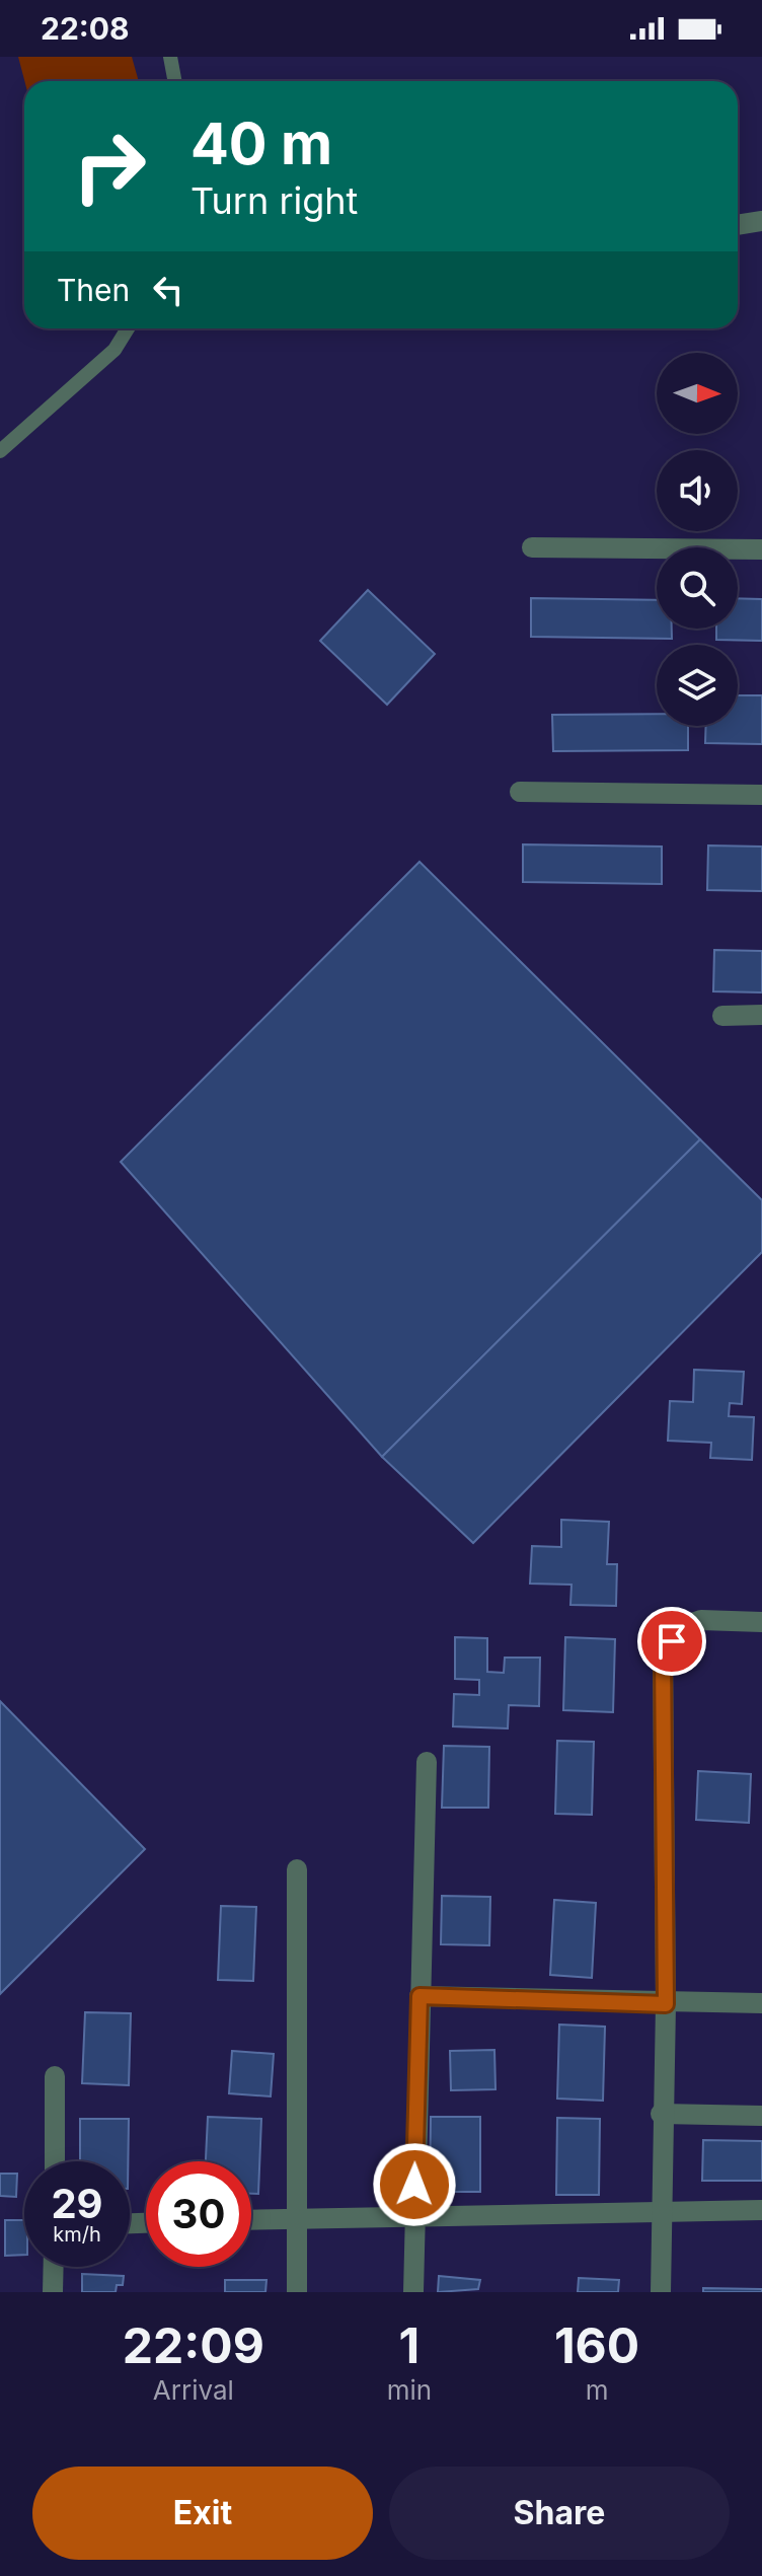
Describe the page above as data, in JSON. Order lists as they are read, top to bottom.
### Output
{
  "north": "right",
  "page": {
    "status": "22:08",
    "turn": ["40 m", "Turn right"],
    "then": "Then",
    "speed": "29 km/h",
    "limit": "30",
    "eta": [
      "22:09",
      "Arrival",
      "1",
      "min",
      "160",
      "m"
    ],
    "buttons": ["Exit", "Share"]
  }
}
